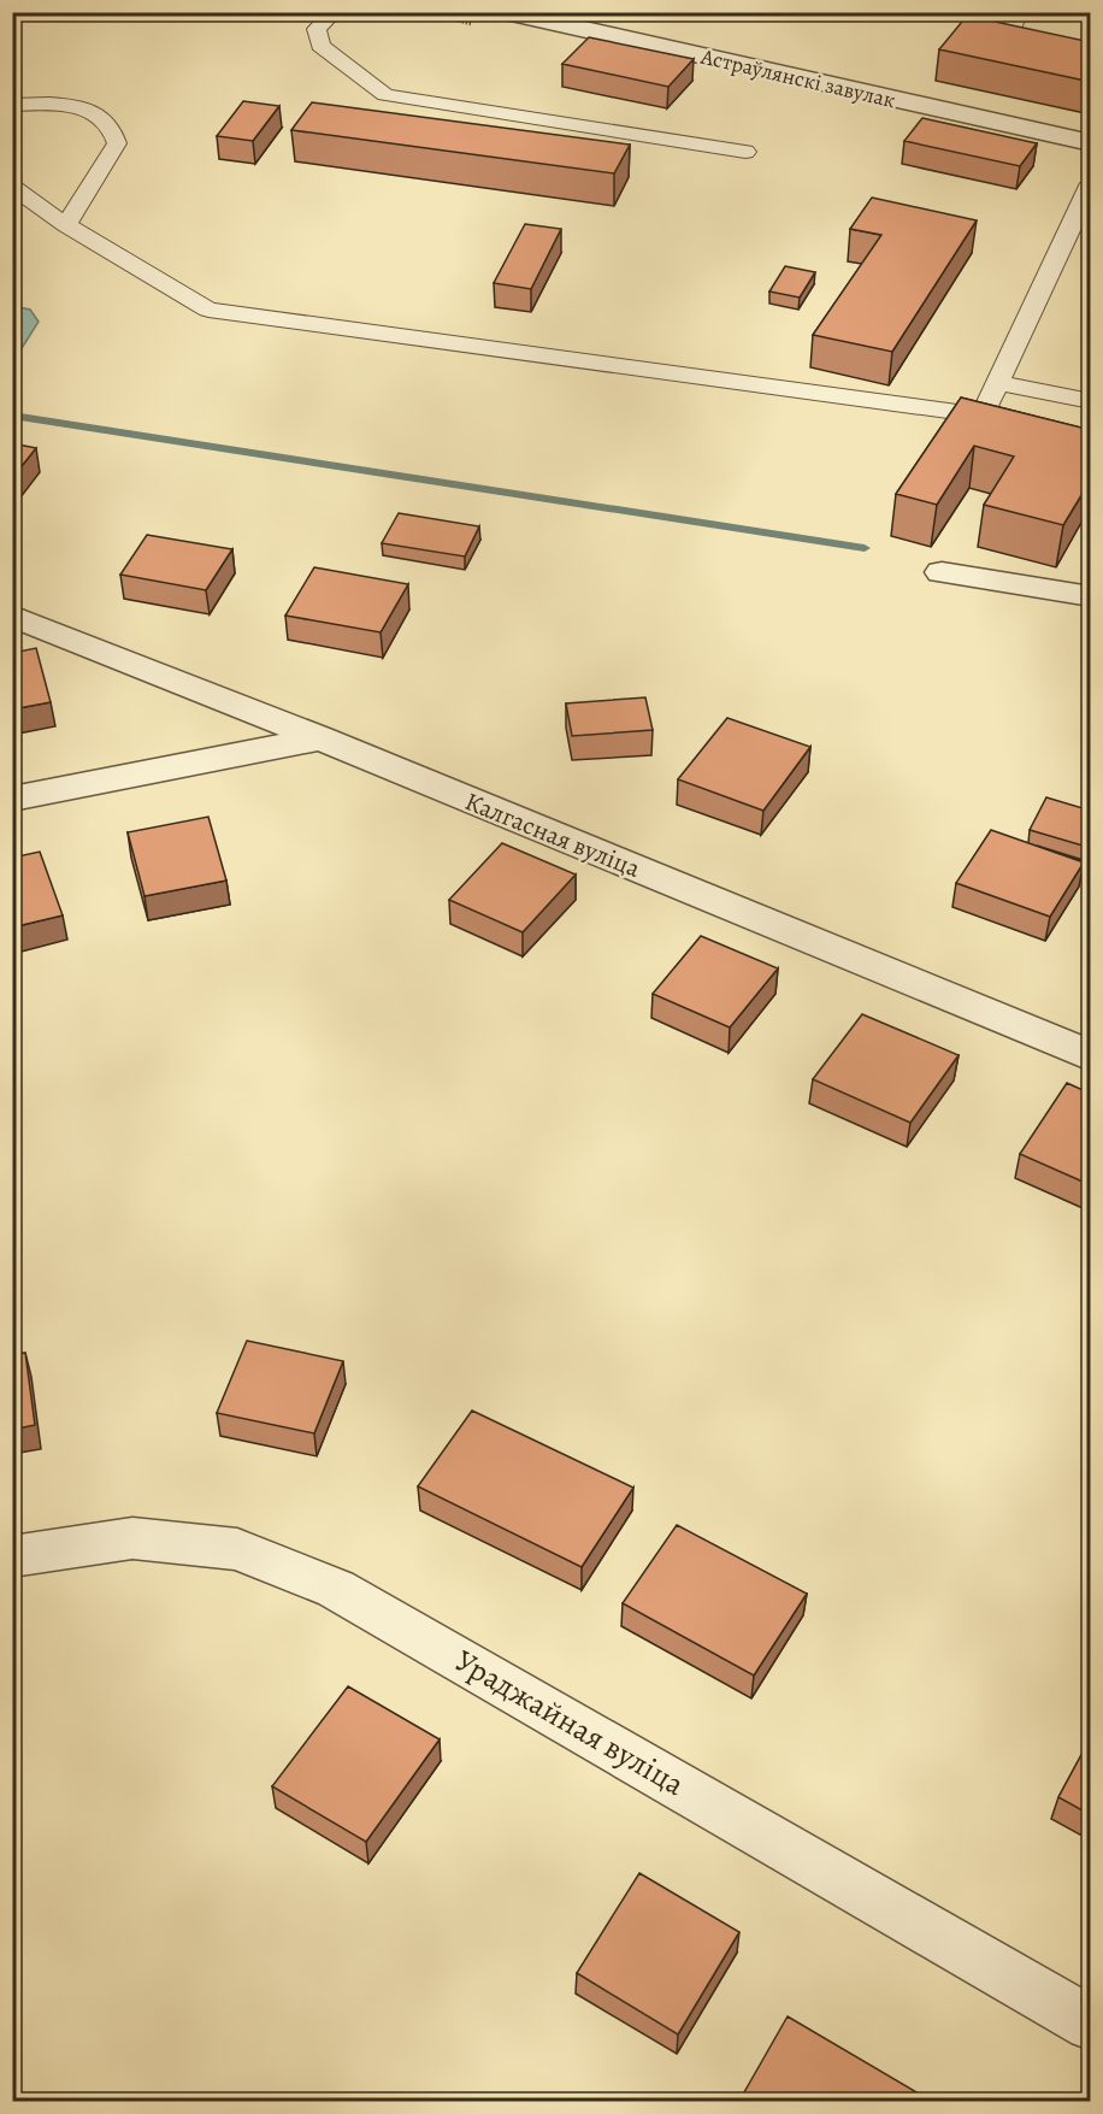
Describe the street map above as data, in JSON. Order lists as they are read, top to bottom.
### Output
{
  "streets": {
    "street": ["Астраўлянскі завулак", "Калгасная вуліца", "Ураджайная вуліца"]
  }
}
